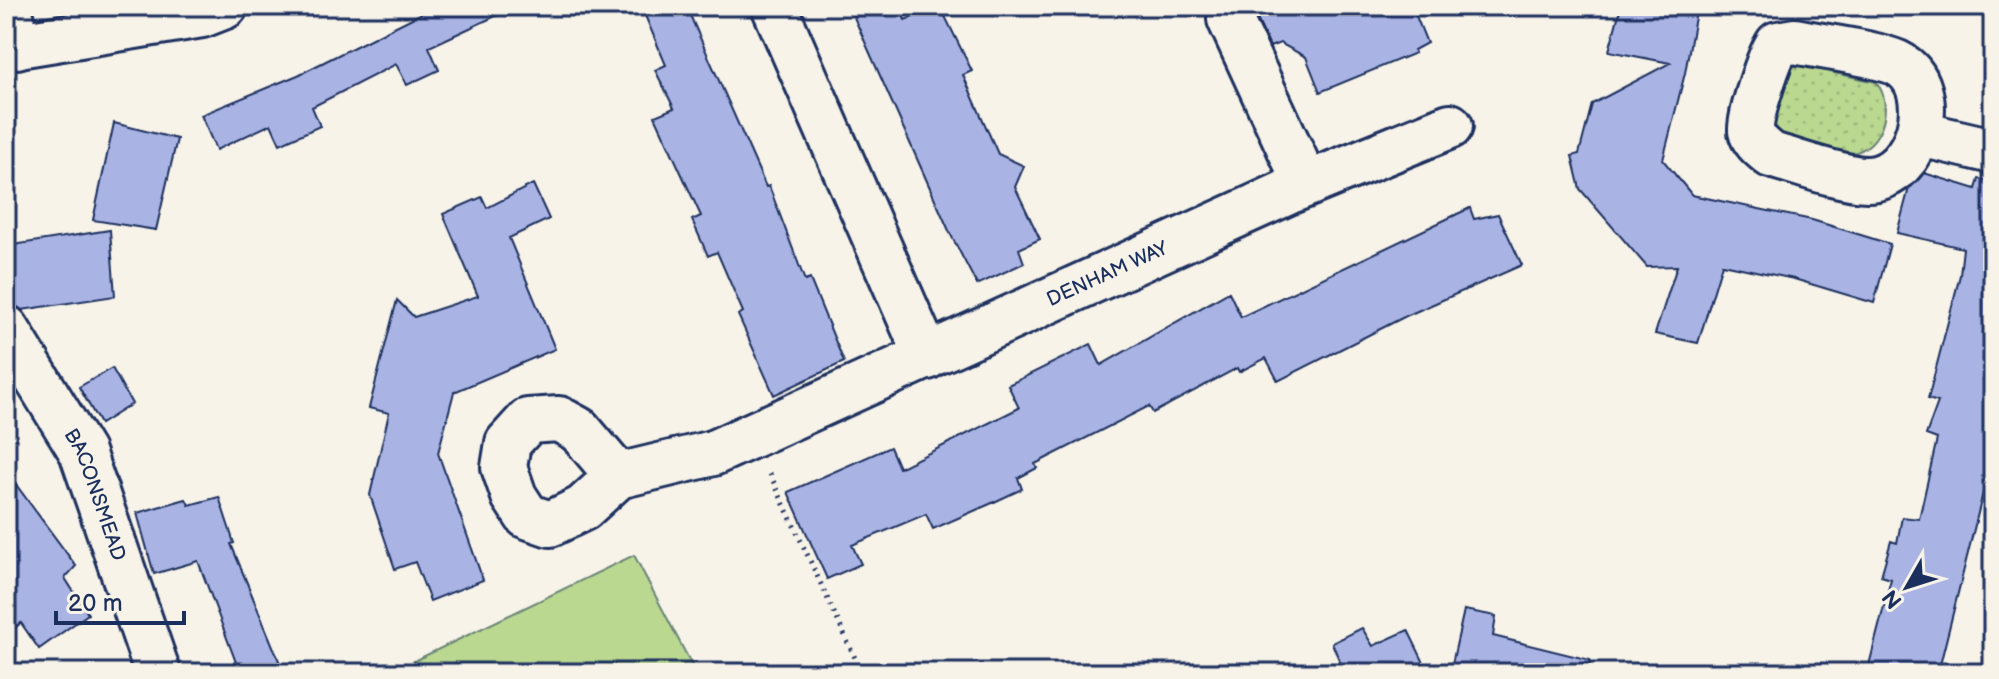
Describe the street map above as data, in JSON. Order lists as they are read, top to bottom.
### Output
{
  "streets": {
    "street": ["DENHAM WAY", "BACONSMEAD"]
  },
  "scale_bar": "20 m",
  "north": "bottom left"
}
